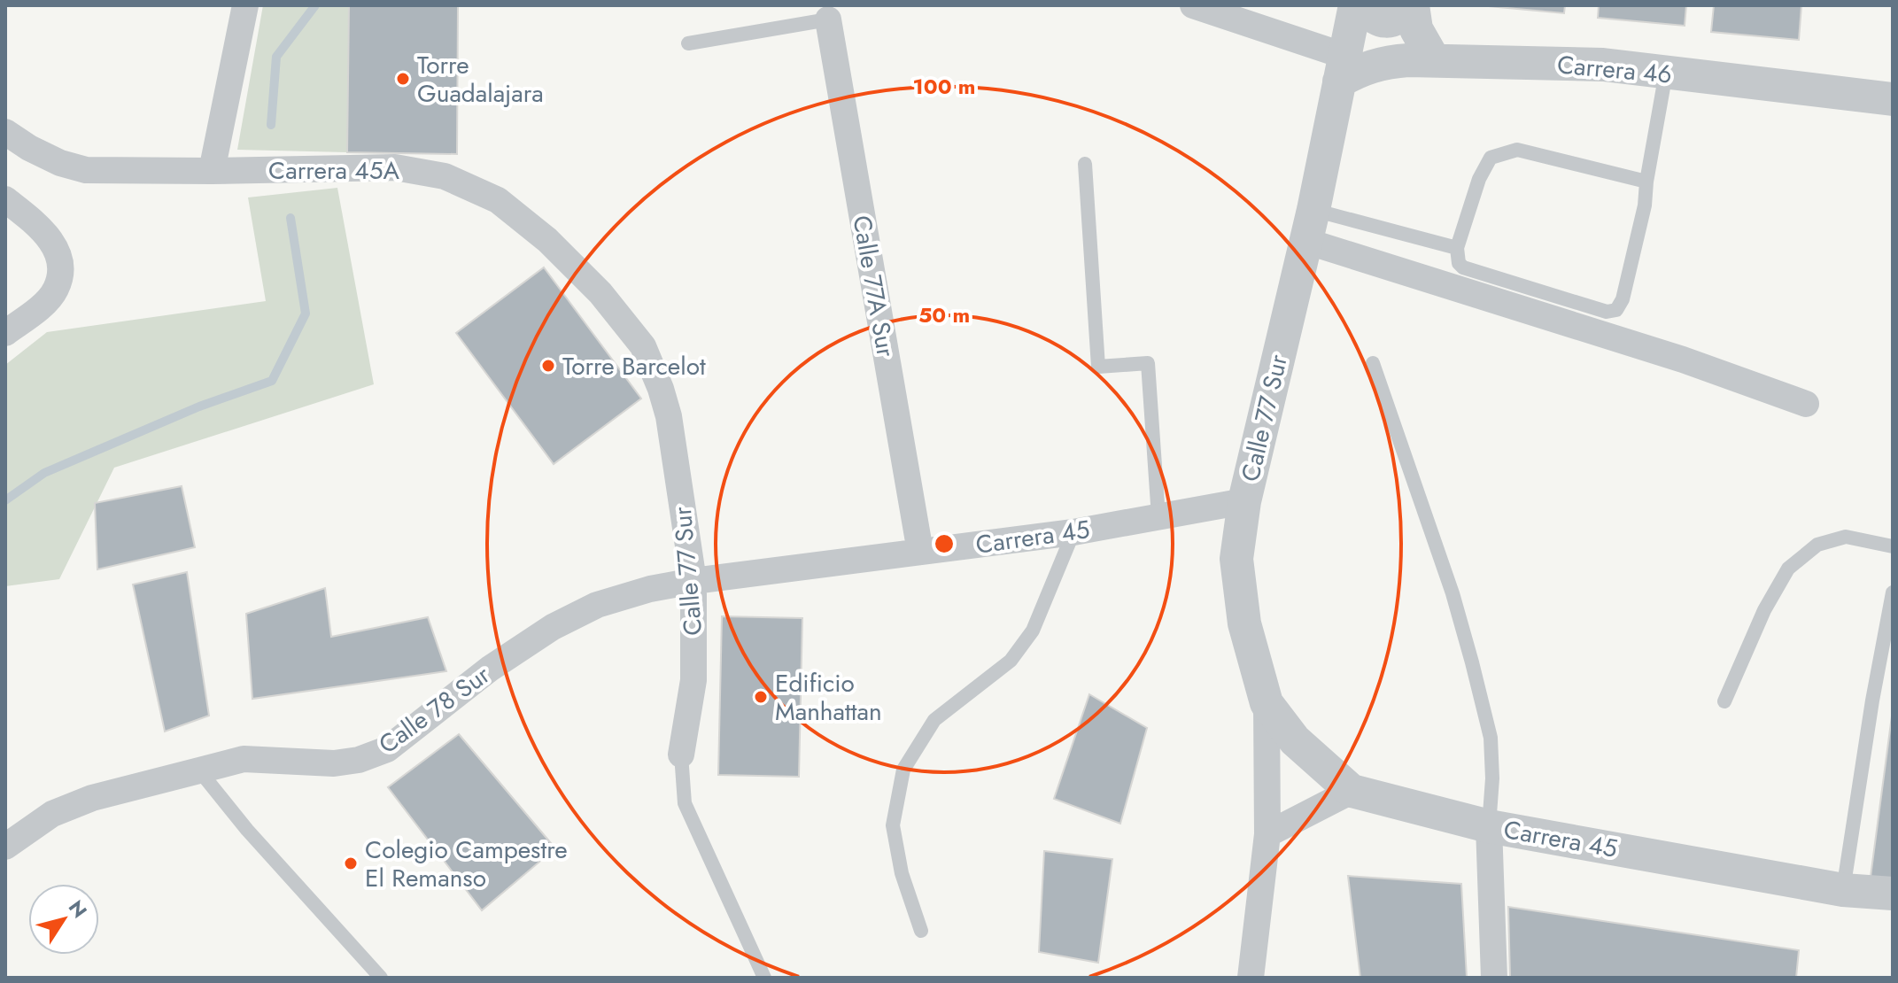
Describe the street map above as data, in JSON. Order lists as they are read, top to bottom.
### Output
{
  "streets": {
    "street": [
      "Carrera 46",
      "Carrera 45A",
      "Calle 77A Sur",
      "Calle 77 Sur",
      "Carrera 45",
      "Calle 78 Sur"
    ]
  },
  "crossings": [
    ["Carrera 46", "Calle 77 Sur"],
    ["Carrera 45A", "Calle 77 Sur"],
    ["Calle 77A Sur", "Carrera 45"],
    ["Calle 77 Sur", "Carrera 45"],
    ["Calle 77 Sur", "Calle 78 Sur"],
    ["Carrera 45", "Calle 78 Sur"]
  ],
  "places": [
    "Torre Guadalajara",
    "Torre Barcelot",
    "Edificio Manhattan",
    "Colegio Campestre El Remanso"
  ],
  "north": "top right",
  "rings": ["100 m", "50 m"]
}
